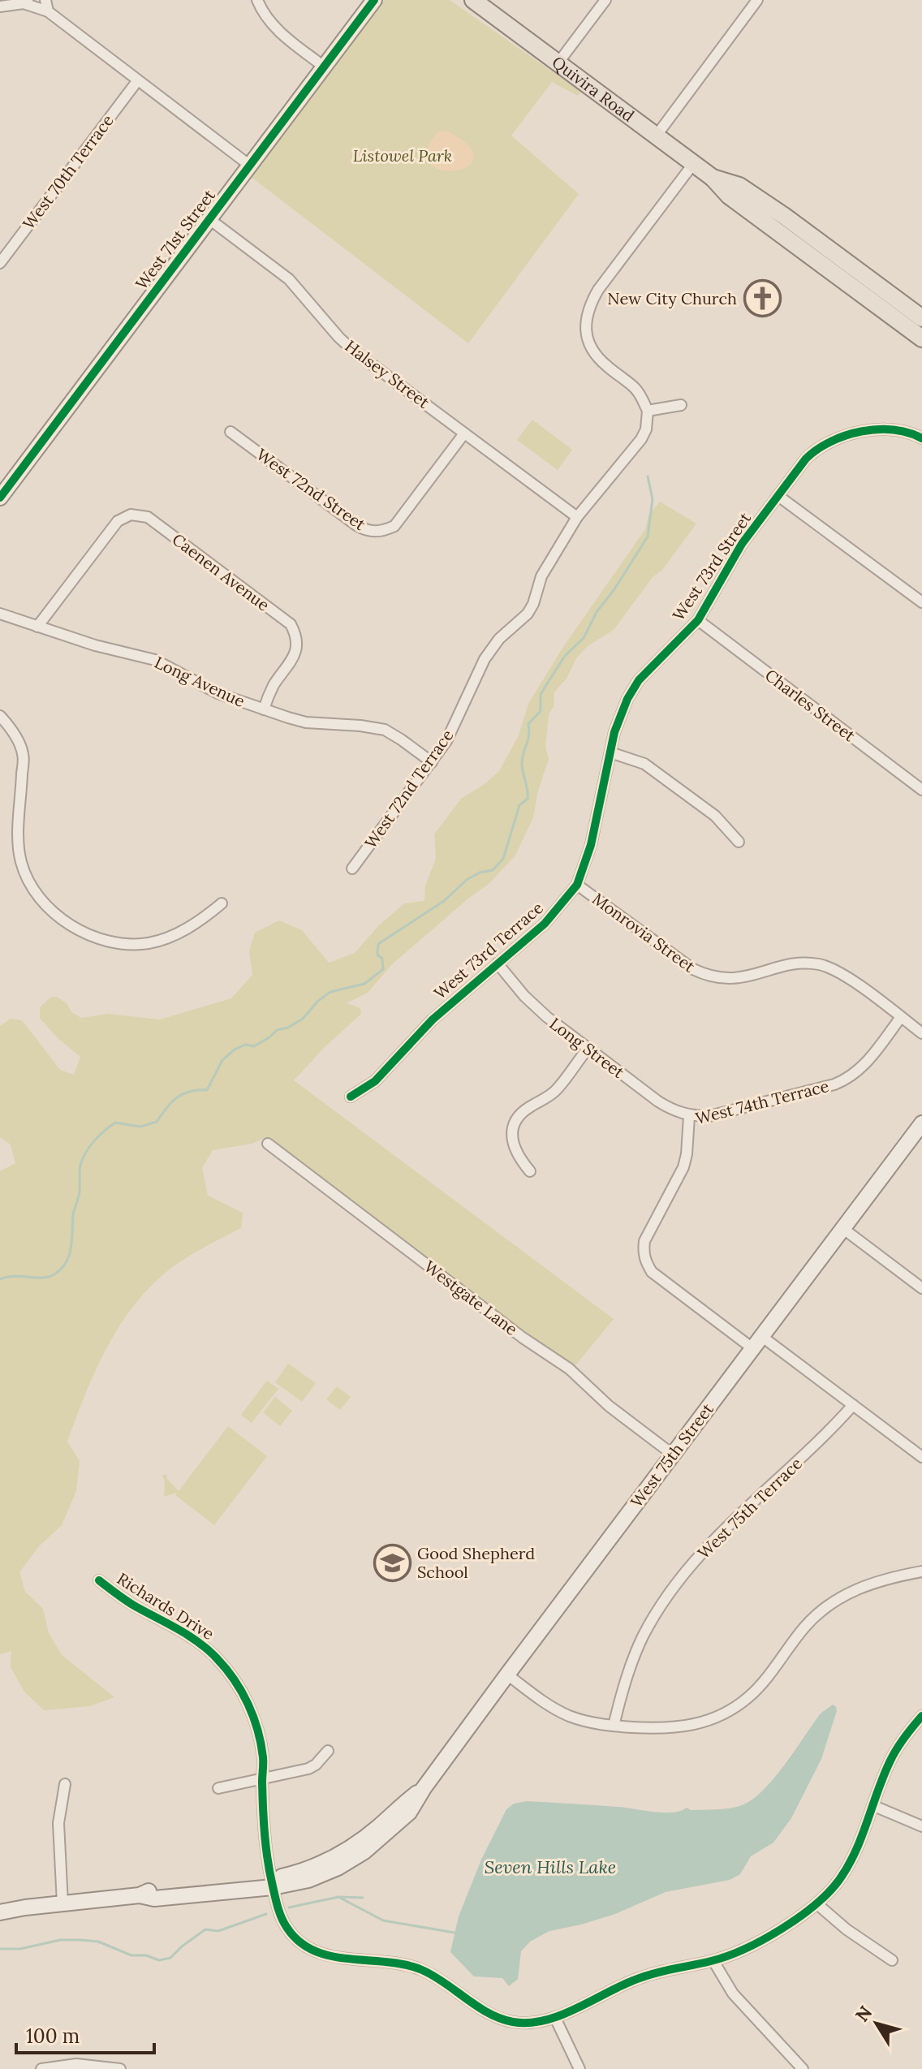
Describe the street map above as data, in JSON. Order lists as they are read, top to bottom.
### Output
{
  "streets": {
    "main road": ["Quivira Road", "West 71st Street", "West 75th Street"],
    "street": [
      "West 70th Terrace",
      "Halsey Street",
      "West 72nd Street",
      "West 73rd Street",
      "Caenen Avenue",
      "Long Avenue",
      "Charles Street",
      "West 72nd Terrace",
      "Monrovia Street",
      "West 73rd Terrace",
      "Long Street",
      "West 74th Terrace",
      "Westgate Lane",
      "West 75th Terrace",
      "Richards Drive"
    ]
  },
  "crossings": [
    ["West 71st Street", "Halsey Street"],
    ["Halsey Street", "West 72nd Street"],
    ["Halsey Street", "West 72nd Terrace"],
    ["West 73rd Street", "Charles Street"],
    ["West 73rd Street", "West 73rd Terrace"],
    ["Caenen Avenue", "Long Avenue"],
    ["Long Avenue", "West 72nd Terrace"],
    ["Monrovia Street", "West 73rd Terrace"],
    ["Monrovia Street", "West 74th Terrace"],
    ["West 73rd Terrace", "Long Street"],
    ["Long Street", "West 74th Terrace"],
    ["West 74th Terrace", "West 75th Street"],
    ["West 74th Terrace", "West 75th Terrace"],
    ["Westgate Lane", "West 75th Street"],
    ["West 75th Street", "Richards Drive"]
  ],
  "water": ["Seven Hills Lake"],
  "parks": ["Listowel Park"],
  "places": {
    "church": ["New City Church"],
    "school or university": ["Good Shepherd School"]
  },
  "scale_bar": "100 m",
  "north": "top left"
}
